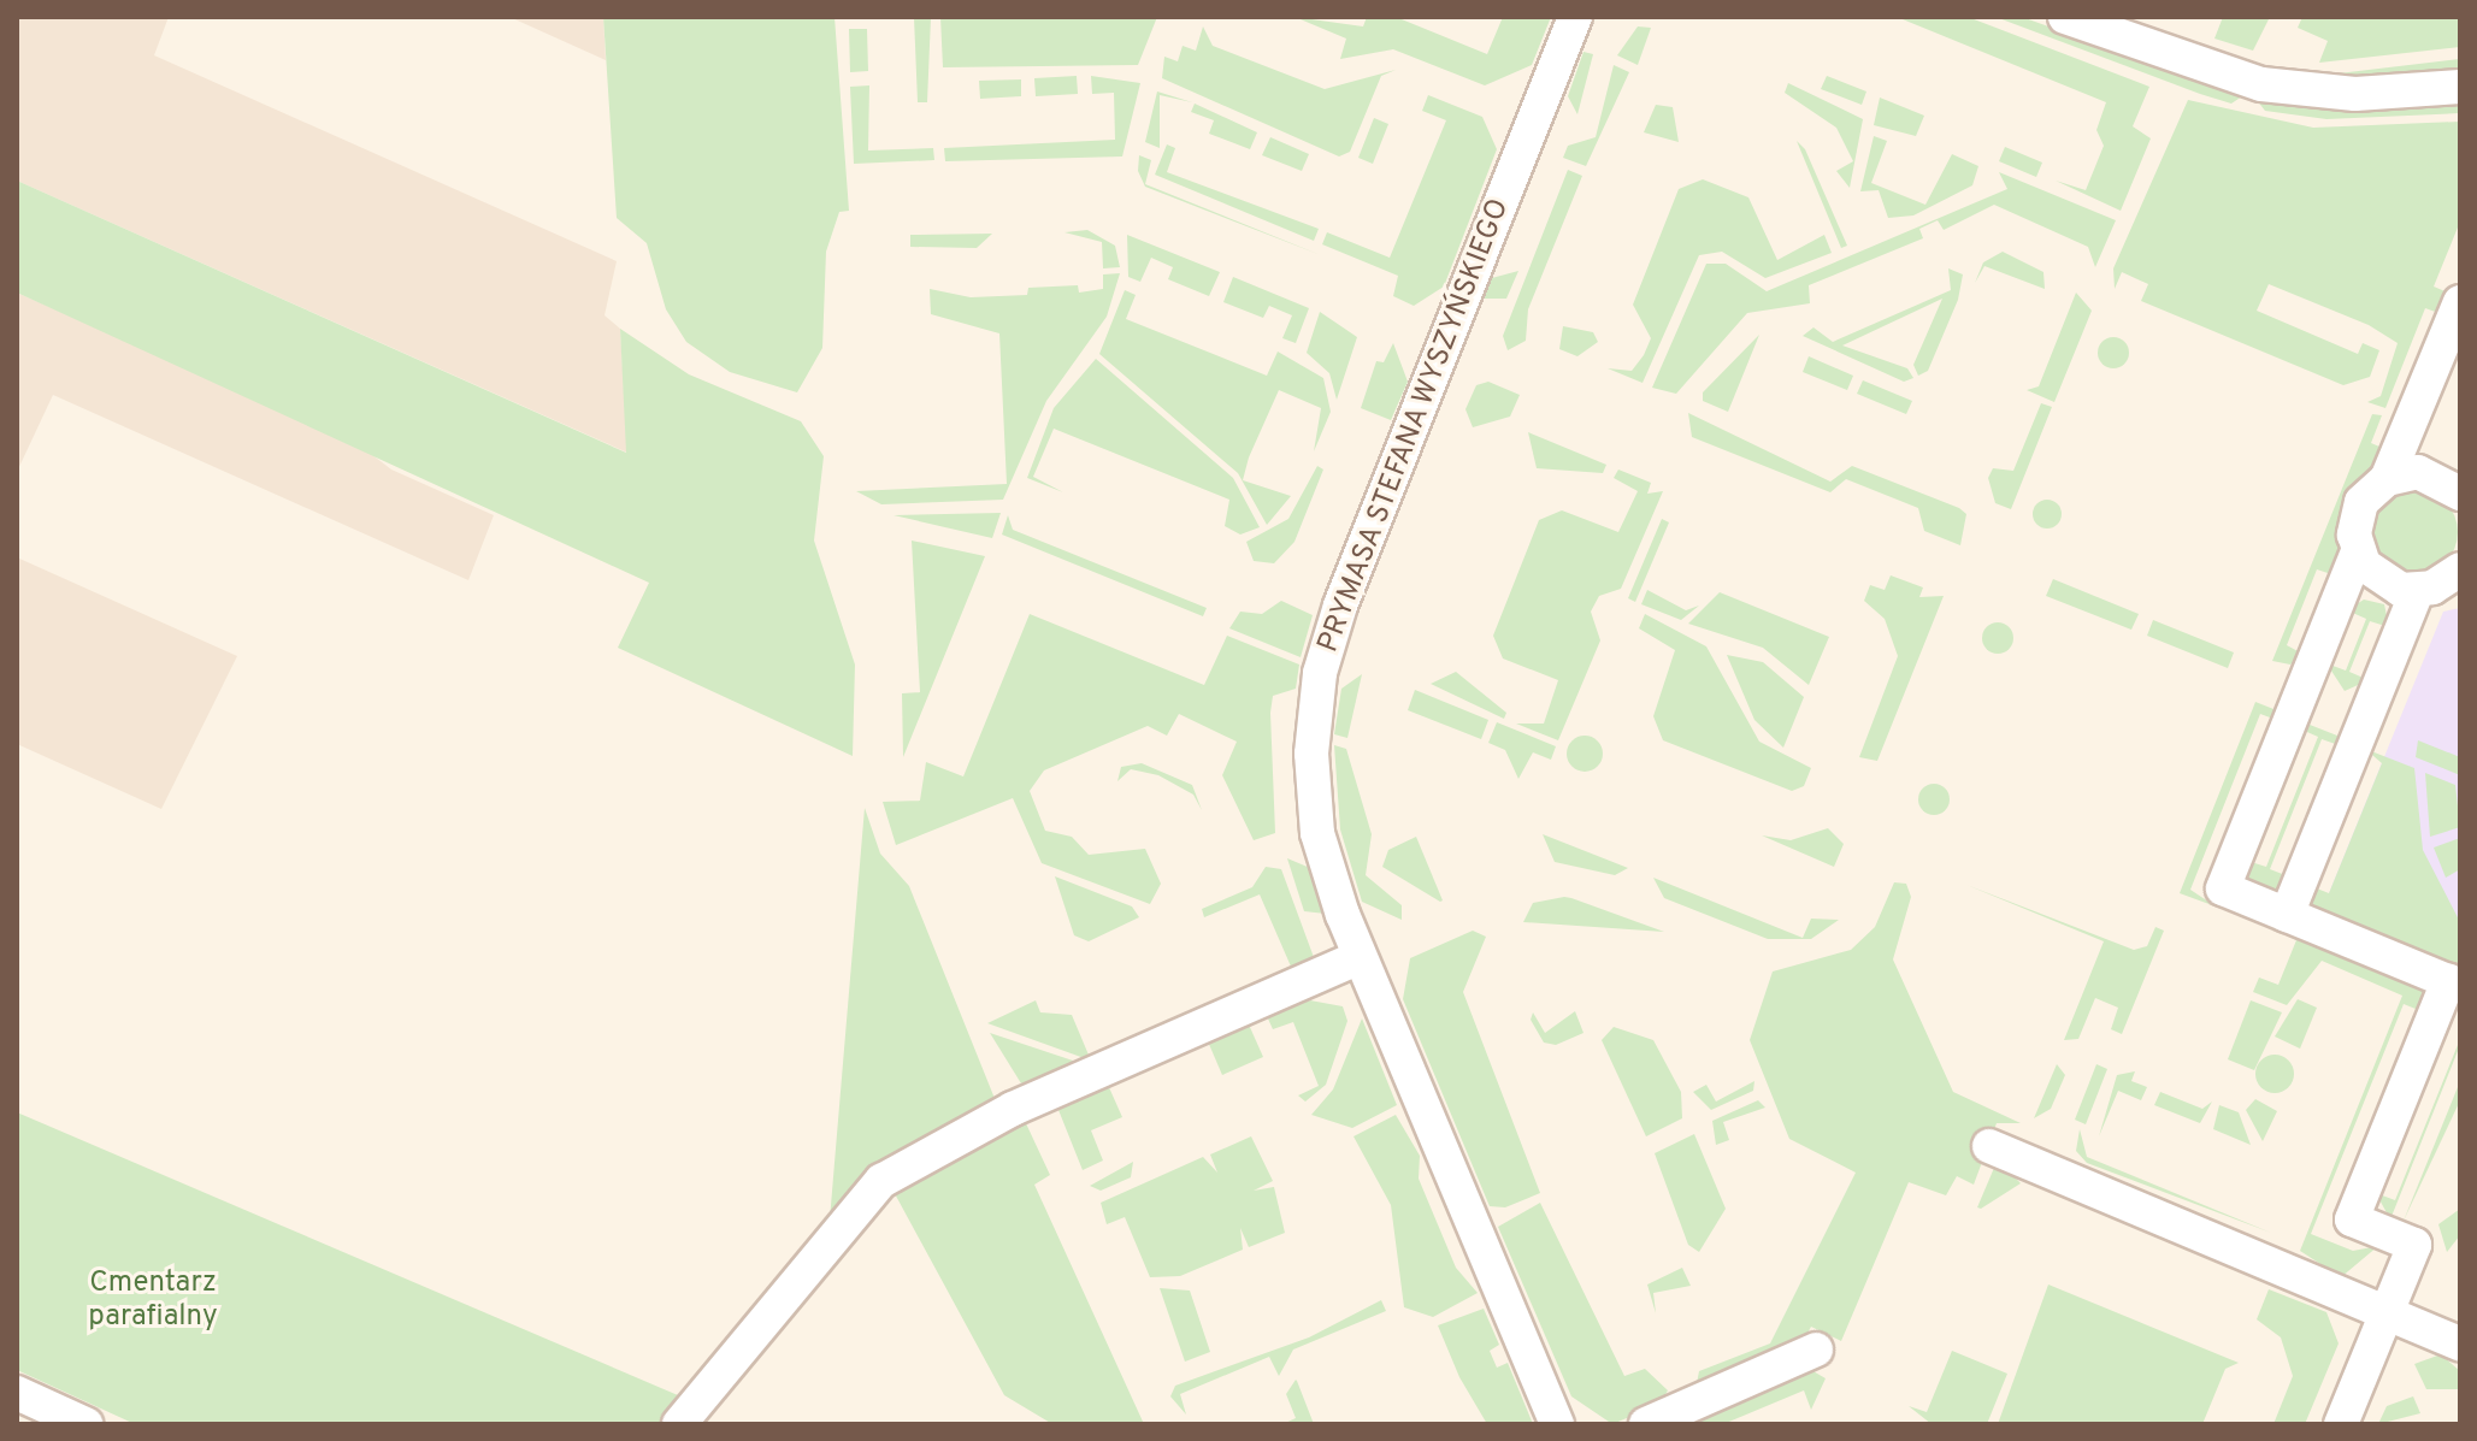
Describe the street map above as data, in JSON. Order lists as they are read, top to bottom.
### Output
{
  "streets": {
    "street": ["PRYMASA STEFANA WYSZYŃSKIEGO"]
  },
  "parks": ["Cmentarz parafialny"]
}
